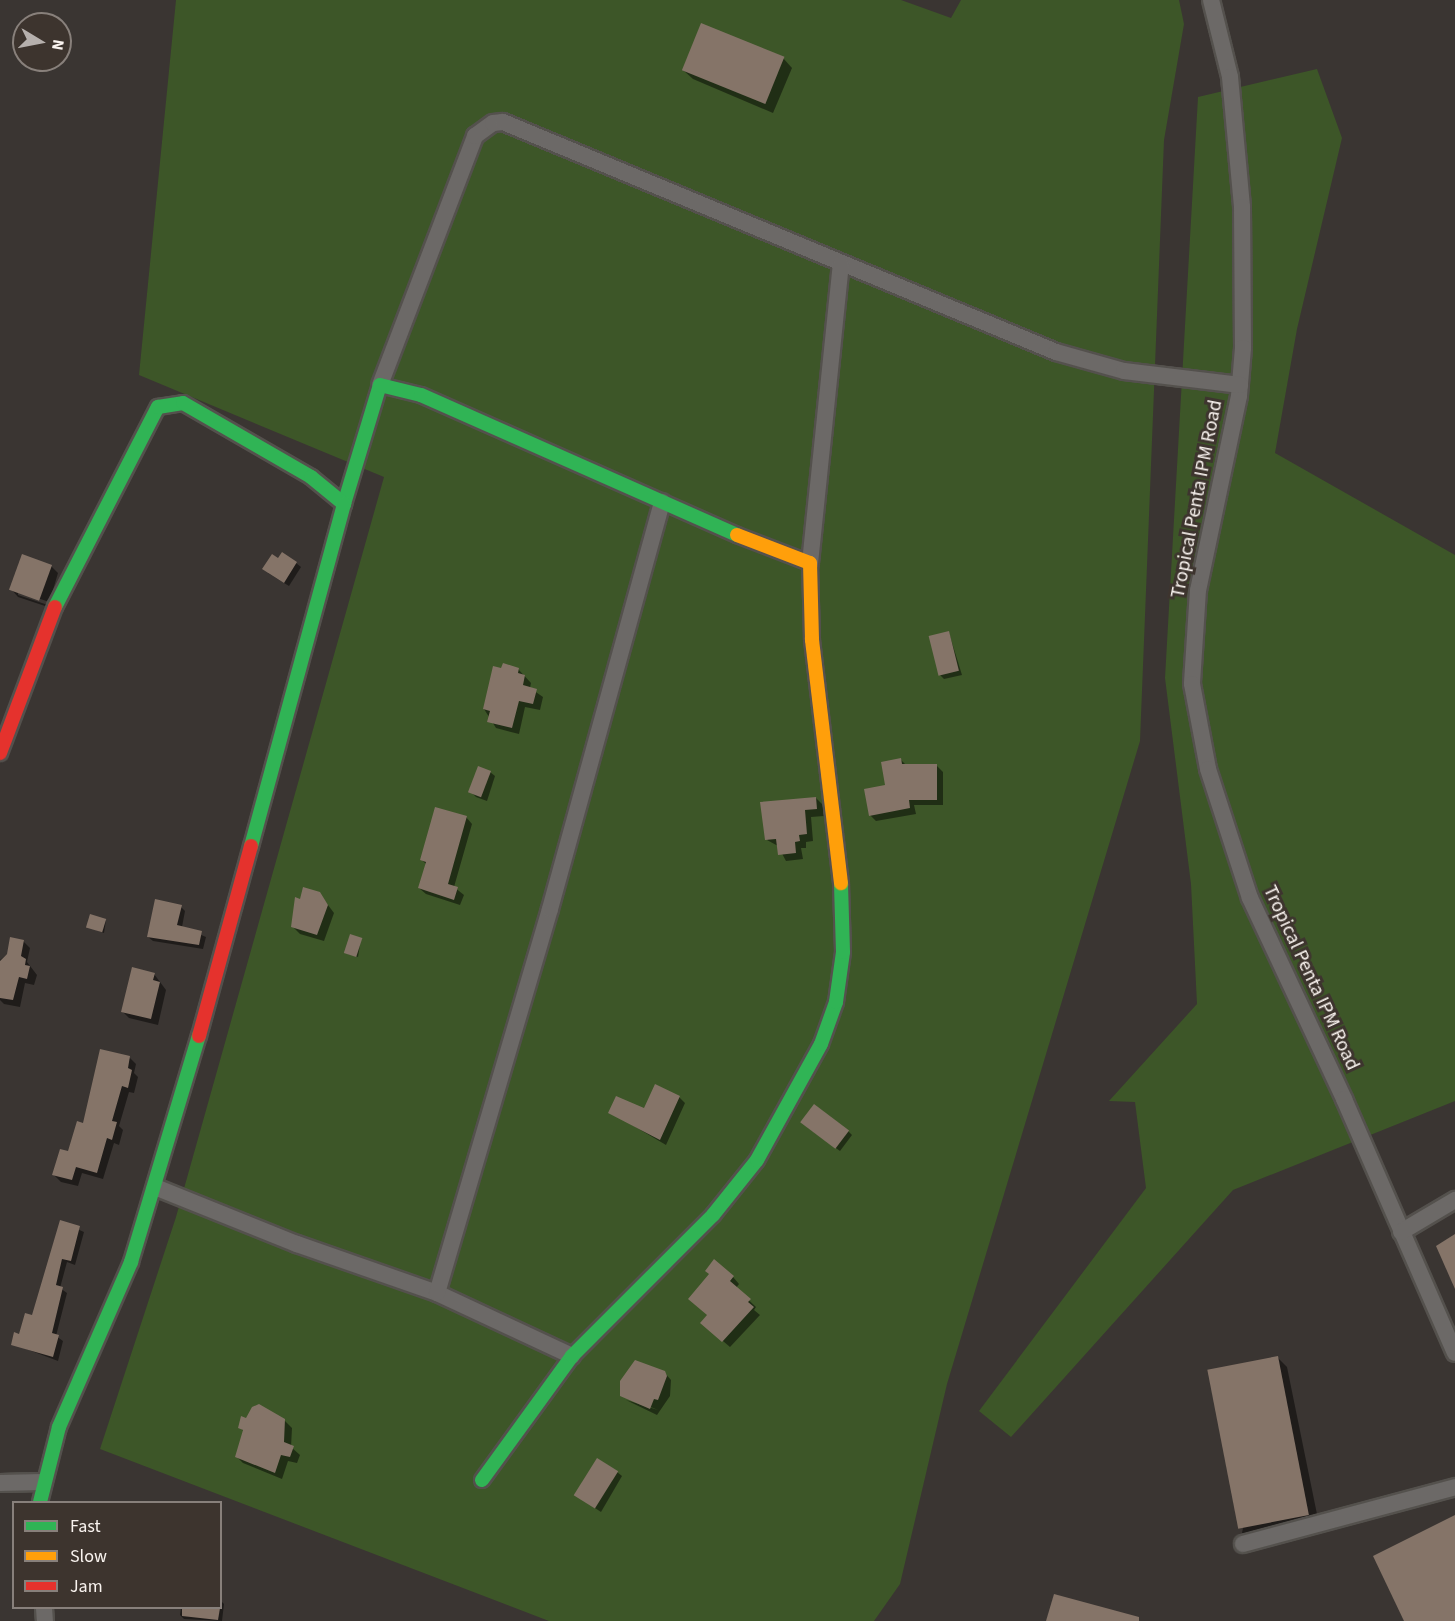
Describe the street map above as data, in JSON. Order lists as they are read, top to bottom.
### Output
{
  "streets": {
    "street": ["Tropical Penta IPM Road"]
  },
  "legend": ["Fast", "Slow", "Jam"],
  "north": "right"
}
